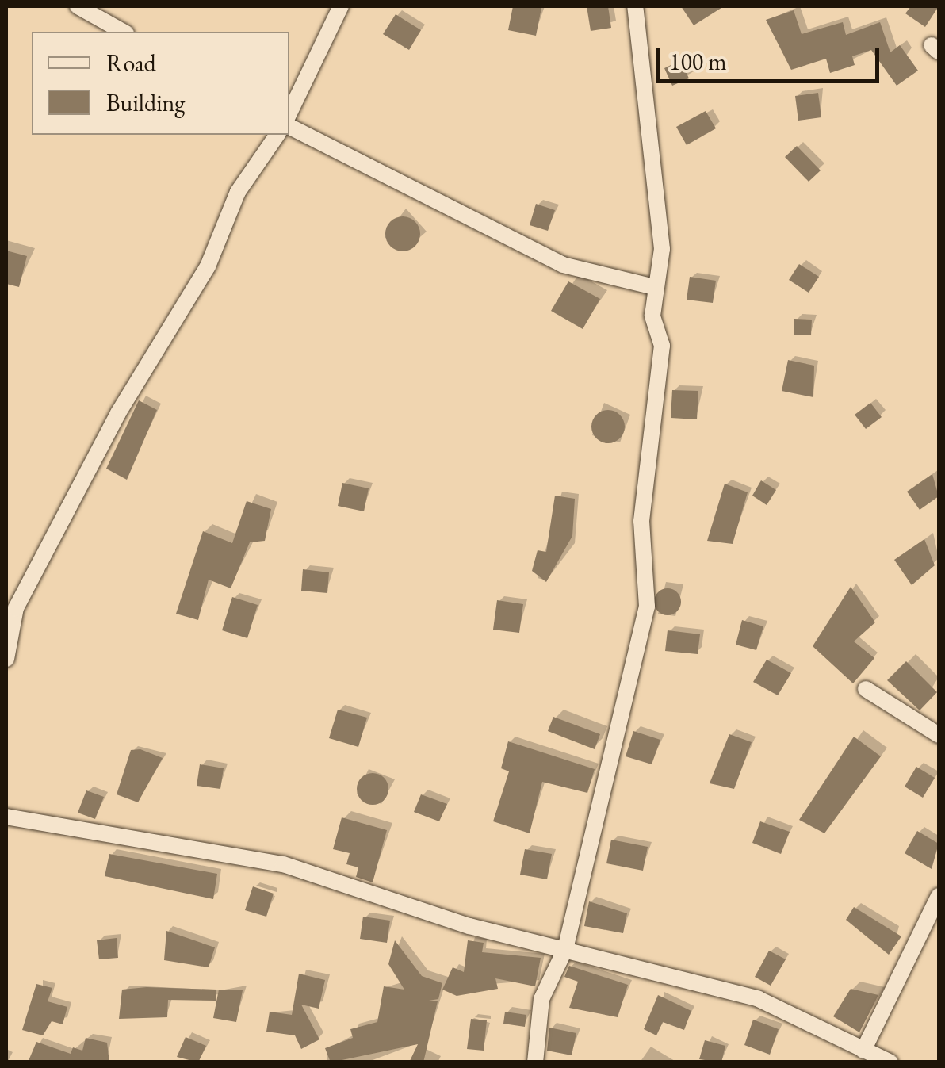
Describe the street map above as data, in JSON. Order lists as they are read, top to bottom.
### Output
{
  "legend": ["Road", "Building"],
  "scale_bar": "100 m"
}
